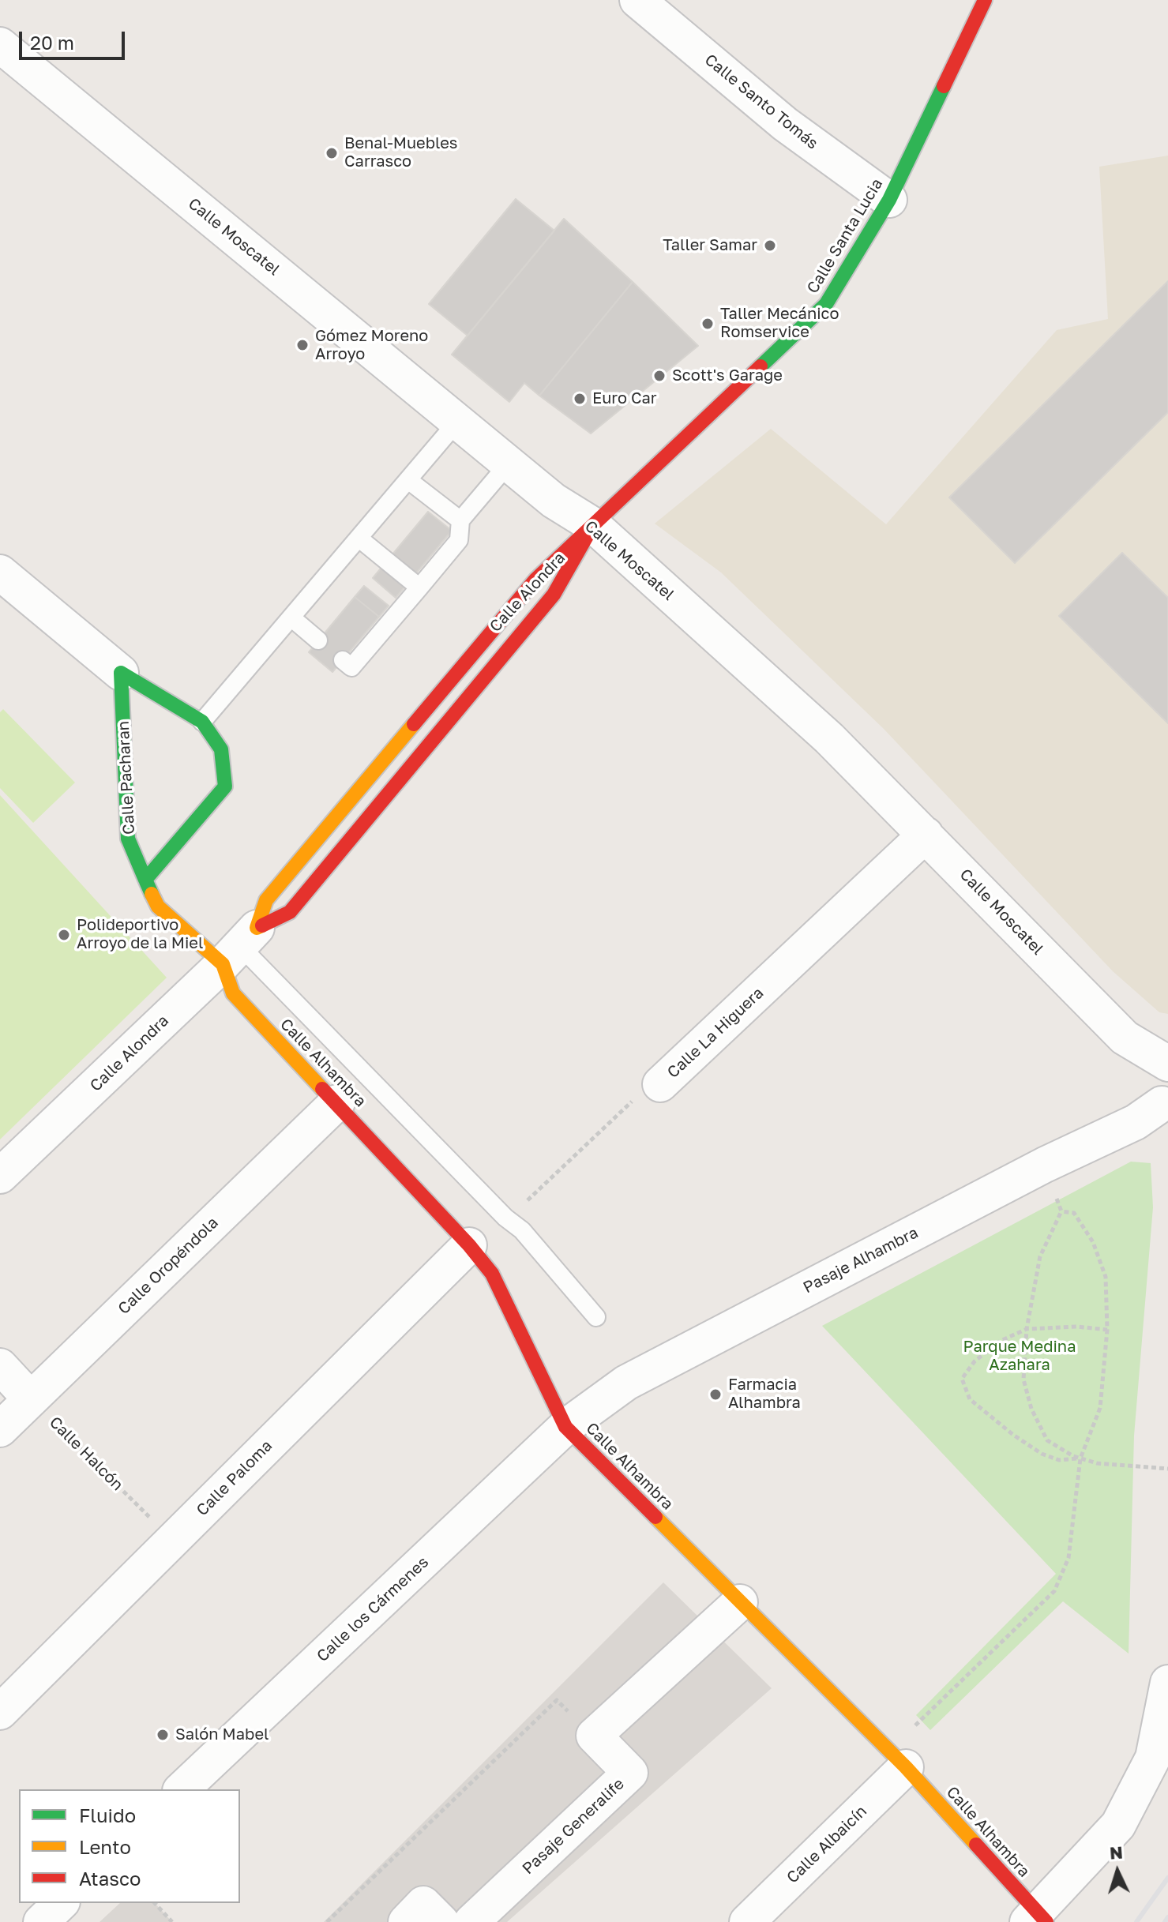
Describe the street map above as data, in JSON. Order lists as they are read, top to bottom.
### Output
{
  "streets": {
    "street": [
      "Calle Santo Tomás",
      "Calle Santa Lucia",
      "Calle Moscatel",
      "Calle Alondra",
      "Calle Pacharan",
      "Calle La Higuera",
      "Calle Alhambra",
      "Pasaje Alhambra",
      "Calle Oropéndola",
      "Calle Paloma",
      "Calle los Cármenes",
      "Pasaje Generalife",
      "Calle Albaicín"
    ],
    "path": ["Calle Halcón"]
  },
  "crossings": [
    ["Calle Santo Tomás", "Calle Santa Lucia"],
    ["Calle Santa Lucia", "Calle Moscatel"],
    ["Calle Santa Lucia", "Calle Alondra"],
    ["Calle Moscatel", "Calle Alondra"],
    ["Calle Moscatel", "Calle La Higuera"],
    ["Calle Alondra", "Calle Pacharan"],
    ["Calle Alondra", "Calle Alhambra"],
    ["Calle Pacharan", "Calle Alhambra"],
    ["Calle Alhambra", "Pasaje Alhambra"],
    ["Calle Alhambra", "Calle Oropéndola"],
    ["Calle Alhambra", "Calle Paloma"],
    ["Calle Alhambra", "Calle los Cármenes"],
    ["Calle Alhambra", "Calle Albaicín"],
    ["Pasaje Alhambra", "Calle los Cármenes"],
    ["Calle Oropéndola", "Calle Halcón"],
    ["Calle Halcón", "Calle Paloma"]
  ],
  "parks": ["Parque Medina Azahara"],
  "places": [
    "Benal-Muebles Carrasco",
    "Taller Samar",
    "Taller Mecánico Romservice",
    "Gómez Moreno Arroyo",
    "Scott's Garage",
    "Euro Car",
    "Polideportivo Arroyo de la Miel",
    "Farmacia Alhambra",
    "Salón Mabel"
  ],
  "legend": ["Fluido", "Lento", "Atasco"],
  "scale_bar": "20 m",
  "north": "top"
}
